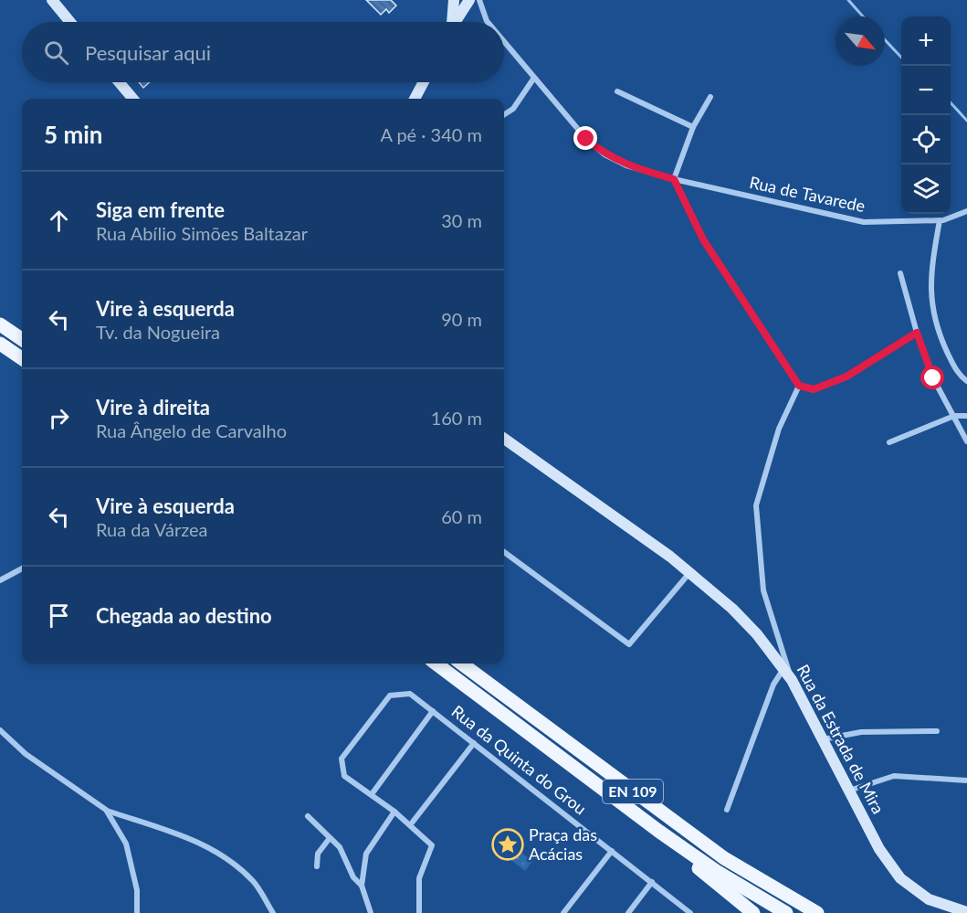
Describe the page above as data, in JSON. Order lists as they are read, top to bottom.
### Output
{
  "streets": {
    "main road": ["EN 109"],
    "street": ["Rua de Tavarede", "Rua da Estrada de Mira", "Rua da Quinta do Grou"]
  },
  "places": {
    "place": ["Praça das Acácias"]
  },
  "north": "bottom right",
  "page": {
    "map_buttons": ["+", "−"],
    "search": "Pesquisar aqui",
    "heading": ["5 min", "A pé · 340 m"],
    "list": [
      ["Siga em frente", "Rua Abílio Simões Baltazar", "30 m"],
      ["Vire à esquerda", "Tv. da Nogueira", "90 m"],
      ["Vire à direita", "Rua Ângelo de Carvalho", "160 m"],
      ["Vire à esquerda", "Rua da Várzea", "60 m"],
      "Chegada ao destino"
    ]
  }
}
